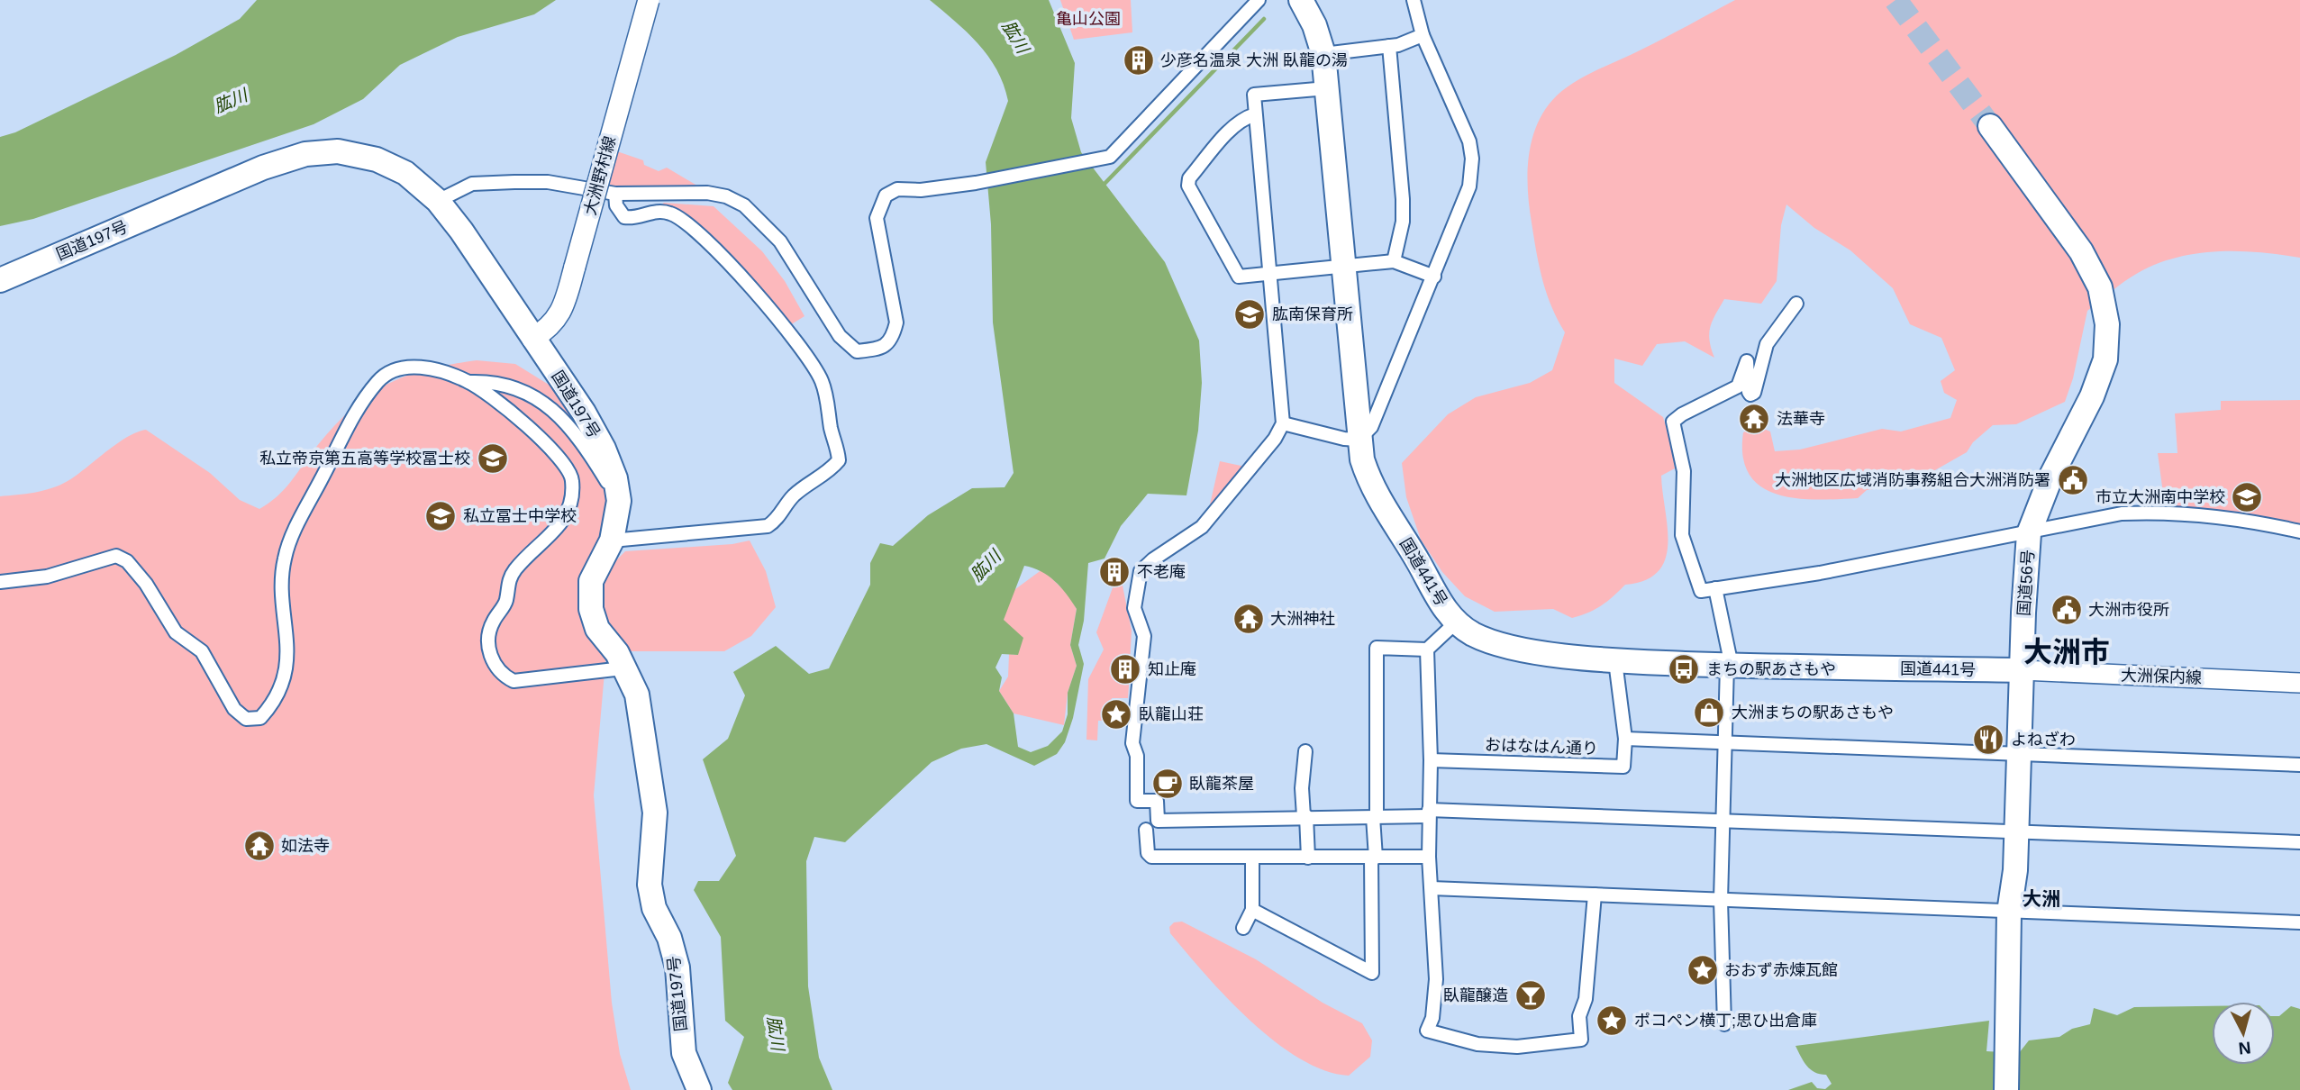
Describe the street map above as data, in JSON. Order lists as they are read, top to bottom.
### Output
{
  "streets": {
    "highway": ["国道197号", "国道441号", "国道56号"],
    "main road": ["大洲野村線", "大洲保内線"],
    "street": ["おはなはん通り"]
  },
  "crossings": [
    ["大洲野村線", "国道197号"],
    ["国道441号", "国道56号"],
    ["国道441号", "大洲保内線"],
    ["国道56号", "大洲保内線"]
  ],
  "districts": ["大洲市", "大洲"],
  "water": ["肱川"],
  "parks": ["亀山公園"],
  "places": {
    "building": ["少彦名温泉 大洲 臥龍の湯", "不老庵", "知止庵"],
    "school or university": [
      "肱南保育所",
      "私立帝京第五高等学校冨士校",
      "市立大洲南中学校",
      "私立冨士中学校"
    ],
    "temple": ["法華寺", "大洲神社", "如法寺"],
    "public building": ["大洲地区広域消防事務組合大洲消防署", "大洲市役所"],
    "bus stop": ["まちの駅あさもや"],
    "shop": ["大洲まちの駅あさもや"],
    "place": ["臥龍山荘", "おおず赤煉瓦館", "ポコペン横丁;思ひ出倉庫"],
    "restaurant": ["よねざわ"],
    "cafe": ["臥龍茶屋"],
    "bar": ["臥龍醸造"]
  },
  "north": "bottom"
}
